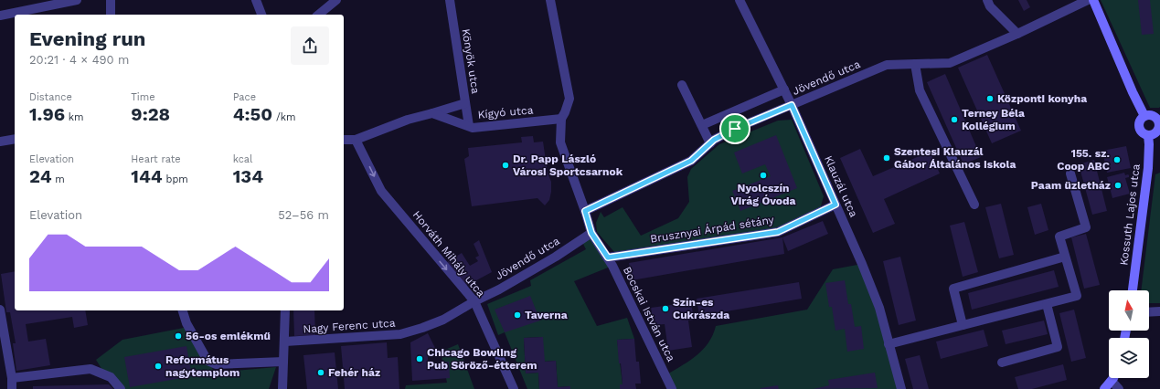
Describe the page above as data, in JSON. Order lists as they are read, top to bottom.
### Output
{
  "streets": {
    "street": [
      "Könyök utca",
      "Jövendő utca",
      "Kígyó utca",
      "Klauzál utca",
      "Kossuth Lajos utca",
      "Brusznyai Árpád sétány",
      "Horváth Mihály utca",
      "Bocskai István utca",
      "Nagy Ferenc utca"
    ]
  },
  "crossings": [
    ["Könyök utca", "Kígyó utca"],
    ["Jövendő utca", "Klauzál utca"],
    ["Jövendő utca", "Horváth Mihály utca"],
    ["Jövendő utca", "Bocskai István utca"],
    ["Jövendő utca", "Nagy Ferenc utca"],
    ["Kígyó utca", "Horváth Mihály utca"],
    ["Kígyó utca", "Bocskai István utca"],
    ["Klauzál utca", "Brusznyai Árpád sétány"],
    ["Brusznyai Árpád sétány", "Bocskai István utca"],
    ["Horváth Mihály utca", "Nagy Ferenc utca"]
  ],
  "one_way": ["Horváth Mihály utca"],
  "places": [
    "Központi konyha",
    "Terney Béla Kollégium",
    "Szentesi Klauzál Gábor Általános Iskola",
    "155. sz. Coop ABC",
    "Dr. Papp László Városi Sportcsarnok",
    "Nyolcszín Virág Óvoda",
    "Paam üzletház",
    "Szín-es Cukrászda",
    "Taverna",
    "56-os emlékmű",
    "Chicago Bowling Pub Söröző-étterem",
    "Református nagytemplom",
    "Fehér ház"
  ],
  "north": "top",
  "page": {
    "heading": ["Evening run", "20:21 · 4 × 490 m"],
    "stats": [
      ["Distance", "1.96 km"],
      ["Time", "9:28"],
      ["Pace", "4:50 /km"],
      ["Elevation", "24 m"],
      ["Heart rate", "144 bpm"],
      ["kcal", "134"]
    ],
    "chart": ["Elevation", "52–56 m"]
  }
}
